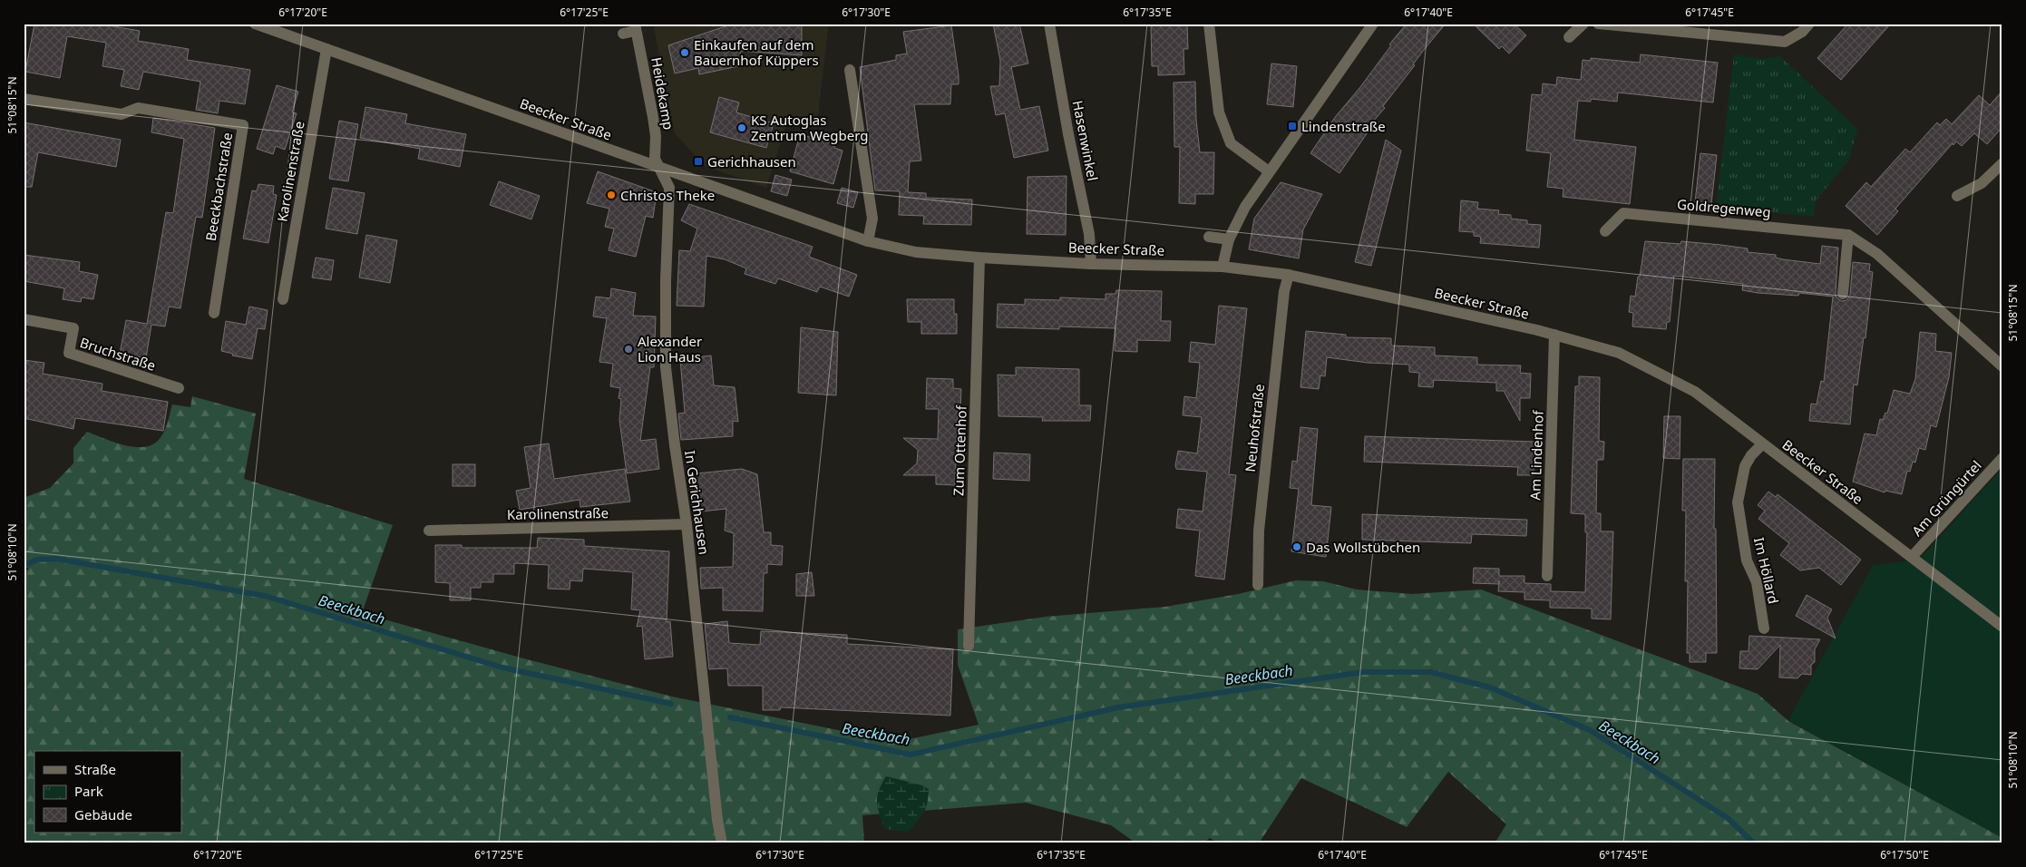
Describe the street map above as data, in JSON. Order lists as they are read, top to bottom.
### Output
{
  "streets": {
    "street": [
      "Heidekamp",
      "Beecker Straße",
      "Hasenwinkel",
      "Karolinenstraße",
      "Beeckbachstraße",
      "Goldregenweg",
      "Bruchstraße",
      "Neuhofstraße",
      "Zum Ottenhof",
      "Am Lindenhof",
      "Am Grüngürtel",
      "In Gerichhausen",
      "Im Höllard"
    ]
  },
  "crossings": [
    ["Heidekamp", "Beecker Straße"],
    ["Heidekamp", "In Gerichhausen"],
    ["Beecker Straße", "Hasenwinkel"],
    ["Beecker Straße", "Karolinenstraße"],
    ["Beecker Straße", "Neuhofstraße"],
    ["Beecker Straße", "Zum Ottenhof"],
    ["Beecker Straße", "Am Lindenhof"],
    ["Beecker Straße", "Am Grüngürtel"],
    ["Beecker Straße", "In Gerichhausen"],
    ["Beecker Straße", "Im Höllard"],
    ["Karolinenstraße", "In Gerichhausen"]
  ],
  "water": ["Beeckbach"],
  "places": {
    "other": [
      "Einkaufen auf dem Bauernhof Küppers",
      "KS Autoglas Zentrum Wegberg",
      "Christos Theke",
      "Alexander Lion Haus",
      "Das Wollstübchen"
    ],
    "transit": ["Lindenstraße", "Gerichhausen"]
  },
  "legend": ["Straße", "Park", "Gebäude"],
  "coordinates": [
    "6°17'20\"E",
    "6°17'25\"E",
    "6°17'30\"E",
    "6°17'35\"E",
    "6°17'40\"E",
    "6°17'45\"E",
    "51°08'15\"N",
    "51°08'10\"N",
    "6°17'50\"E"
  ]
}
